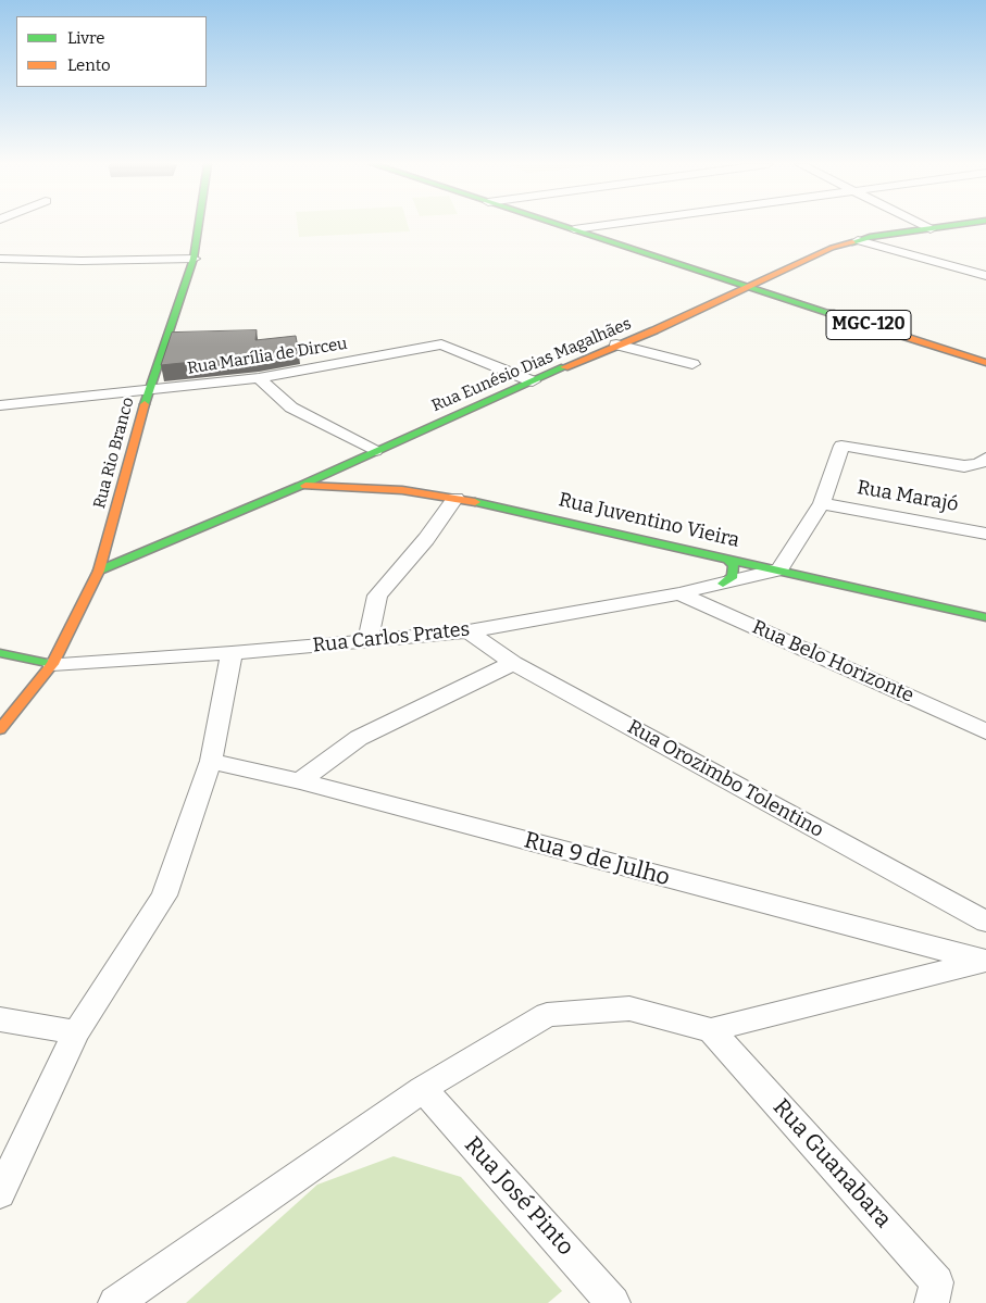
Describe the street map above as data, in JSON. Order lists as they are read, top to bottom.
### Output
{
  "streets": {
    "main road": [
      "MGC-120",
      "Rua Eunésio Dias Magalhães",
      "Rua Rio Branco",
      "Rua Juventino Vieira",
      "Rua Carlos Prates"
    ],
    "street": [
      "Rua Marília de Dirceu",
      "Rua Marajó",
      "Rua Belo Horizonte",
      "Rua Orozimbo Tolentino",
      "Rua 9 de Julho",
      "Rua Guanabara",
      "Rua José Pinto"
    ]
  },
  "crossings": [
    ["MGC-120", "Rua Eunésio Dias Magalhães"],
    ["Rua Marília de Dirceu", "Rua Eunésio Dias Magalhães"],
    ["Rua Marília de Dirceu", "Rua Rio Branco"],
    ["Rua Eunésio Dias Magalhães", "Rua Rio Branco"],
    ["Rua Eunésio Dias Magalhães", "Rua Juventino Vieira"],
    ["Rua Rio Branco", "Rua Carlos Prates"],
    ["Rua Juventino Vieira", "Rua Carlos Prates"],
    ["Rua Carlos Prates", "Rua Belo Horizonte"],
    ["Rua Carlos Prates", "Rua Orozimbo Tolentino"]
  ],
  "legend": ["Livre", "Lento"]
}
